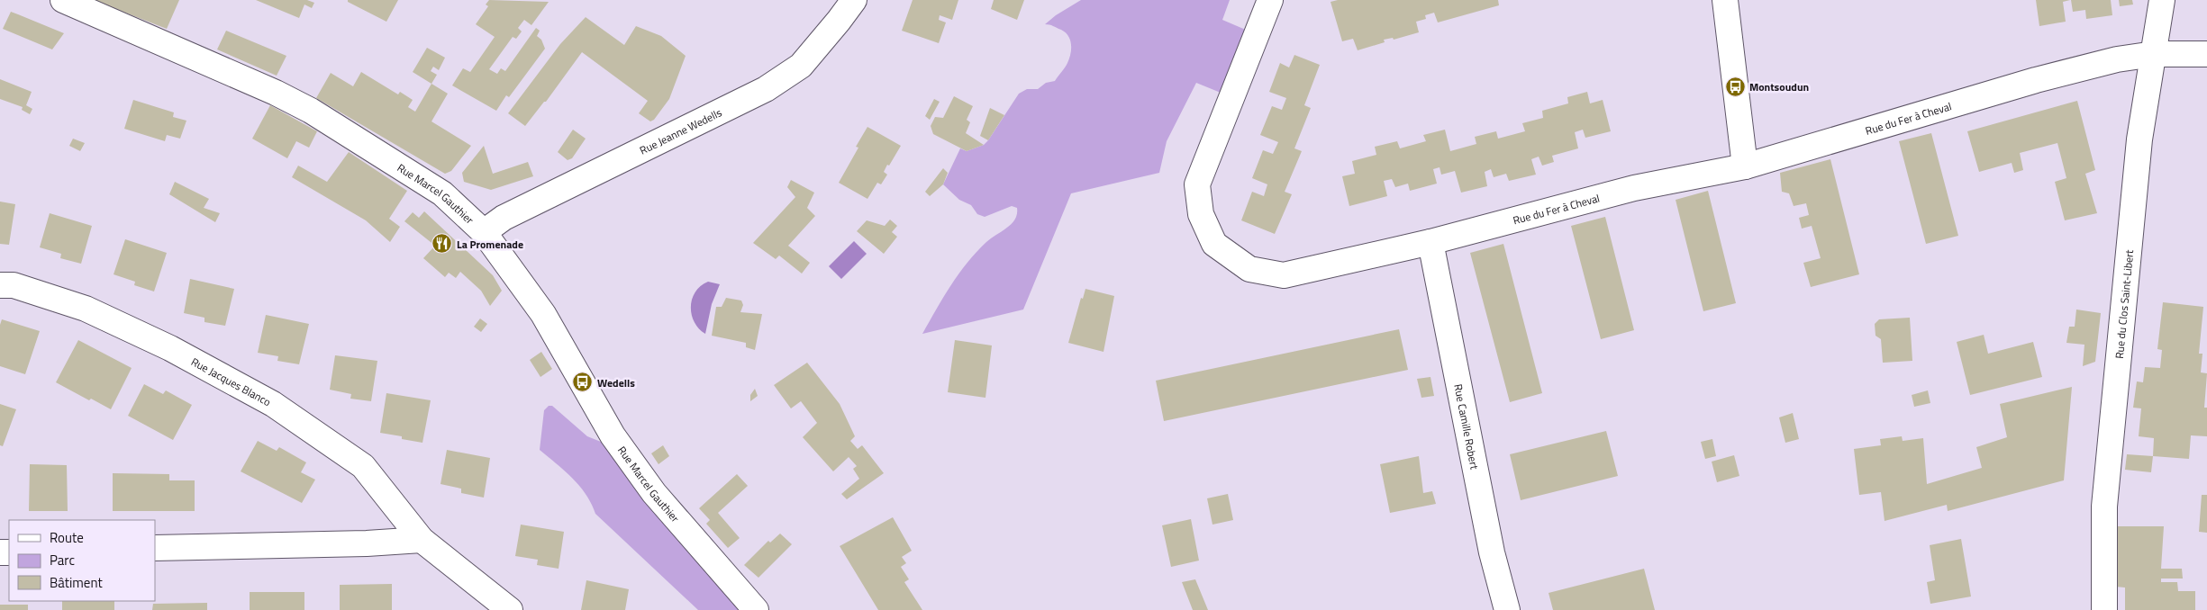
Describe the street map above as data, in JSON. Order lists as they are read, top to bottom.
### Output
{
  "streets": {
    "street": [
      "Rue du Fer à Cheval",
      "Rue Jeanne Wedells",
      "Rue Marcel Gauthier",
      "Rue du Clos Saint-Libert",
      "Rue Jacques Blanco",
      "Rue Camille Robert"
    ]
  },
  "crossings": [
    ["Rue du Fer à Cheval", "Rue du Clos Saint-Libert"],
    ["Rue du Fer à Cheval", "Rue Camille Robert"],
    ["Rue Jeanne Wedells", "Rue Marcel Gauthier"]
  ],
  "places": {
    "bus stop": ["Montsoudun", "Wedells"],
    "restaurant": ["La Promenade"]
  },
  "legend": ["Route", "Parc", "Bâtiment"]
}
